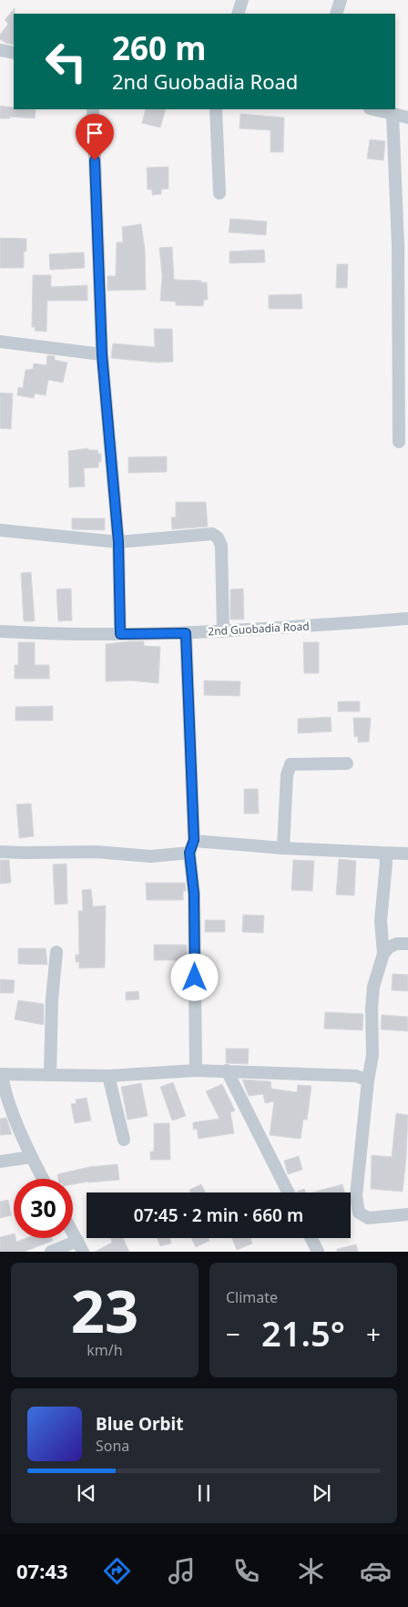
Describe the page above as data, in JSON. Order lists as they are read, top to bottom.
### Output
{
  "streets": {
    "street": ["2nd Guobadia Road"]
  },
  "page": {
    "turn": ["260 m", "2nd Guobadia Road"],
    "limit": "30",
    "trip": "07:45 · 2 min · 660 m",
    "tile": [
      ["23", "km/h"],
      "Climate"
    ],
    "heat": ["−", "21.5°", "+"],
    "song": ["Blue Orbit", "Sona"],
    "tabs": "07:43"
  }
}
